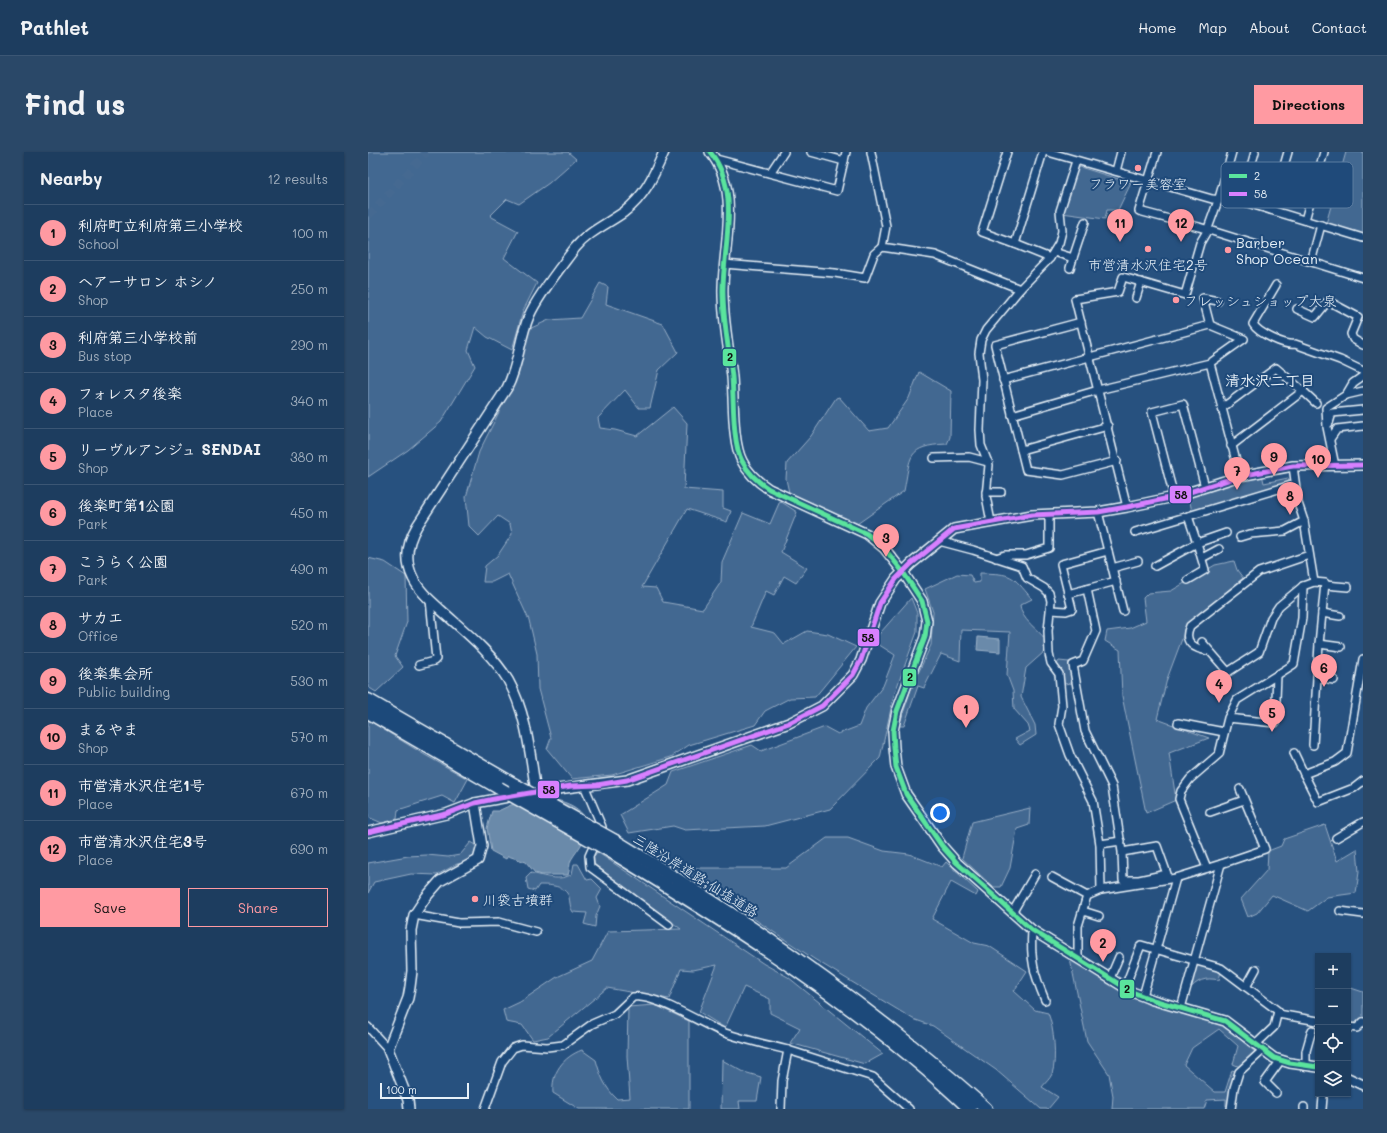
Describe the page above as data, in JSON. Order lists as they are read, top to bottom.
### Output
{
  "streets": {
    "highway": ["三陸沿岸道路;仙塩道路"]
  },
  "districts": ["清水沢二丁目"],
  "places": [
    "フラワー美容室",
    "市営清水沢住宅2号",
    "Barber Shop Ocean",
    "フレッシュショップ大泉",
    "川袋古墳群"
  ],
  "lines": ["transit line 2", "transit line 58"],
  "legend": ["2", "58"],
  "scale_bar": "100 m",
  "page": {
    "header": "Pathlet",
    "nav": [
      "Home",
      "Map",
      "About",
      "Contact"
    ],
    "buttons": [
      "Directions",
      ["Save", "Share"]
    ],
    "title": "Find us",
    "heading": ["Nearby", "12 results"],
    "list": [
      {
        "mark": "1",
        "name": "利府町立利府第三小学校",
        "note": "School",
        "value": "100 m"
      },
      {
        "mark": "2",
        "name": "ヘアーサロン ホシノ",
        "note": "Shop",
        "value": "250 m"
      },
      {
        "mark": "3",
        "name": "利府第三小学校前",
        "note": "Bus stop",
        "value": "290 m"
      },
      {
        "mark": "4",
        "name": "フォレスタ後楽",
        "note": "Place",
        "value": "340 m"
      },
      {
        "mark": "5",
        "name": "リーヴルアンジュ SENDAI",
        "note": "Shop",
        "value": "380 m"
      },
      {
        "mark": "6",
        "name": "後楽町第1公園",
        "note": "Park",
        "value": "450 m"
      },
      {
        "mark": "7",
        "name": "こうらく公園",
        "note": "Park",
        "value": "490 m"
      },
      {
        "mark": "8",
        "name": "サカエ",
        "note": "Office",
        "value": "520 m"
      },
      {
        "mark": "9",
        "name": "後楽集会所",
        "note": "Public building",
        "value": "530 m"
      },
      {
        "mark": "10",
        "name": "まるやま",
        "note": "Shop",
        "value": "570 m"
      },
      {
        "mark": "11",
        "name": "市営清水沢住宅1号",
        "note": "Place",
        "value": "670 m"
      },
      {
        "mark": "12",
        "name": "市営清水沢住宅3号",
        "note": "Place",
        "value": "690 m"
      }
    ],
    "pins": [
      "11",
      "12",
      "9",
      "10",
      "7",
      "8",
      "3",
      "6",
      "4",
      "1",
      "5",
      "2"
    ],
    "map_buttons": ["+", "−"],
    "scale": "100 m"
  }
}
